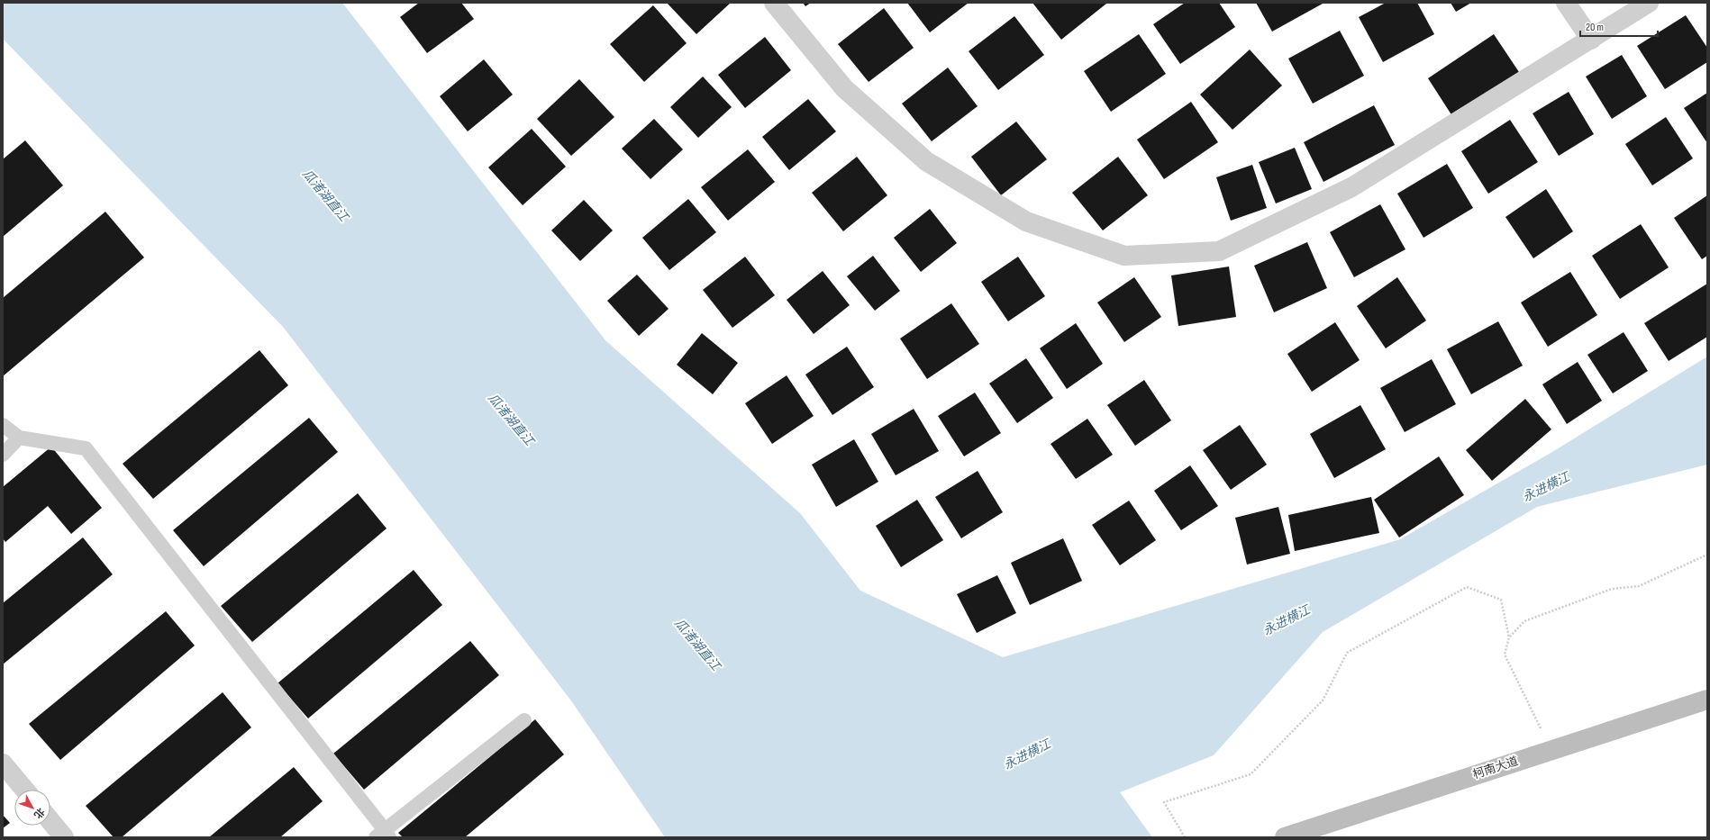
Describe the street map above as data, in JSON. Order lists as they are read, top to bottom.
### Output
{
  "streets": {
    "main road": ["柯南大道"]
  },
  "water": ["瓜渚湖直江", "永进横江"],
  "scale_bar": "20 m",
  "north": "bottom right"
}
